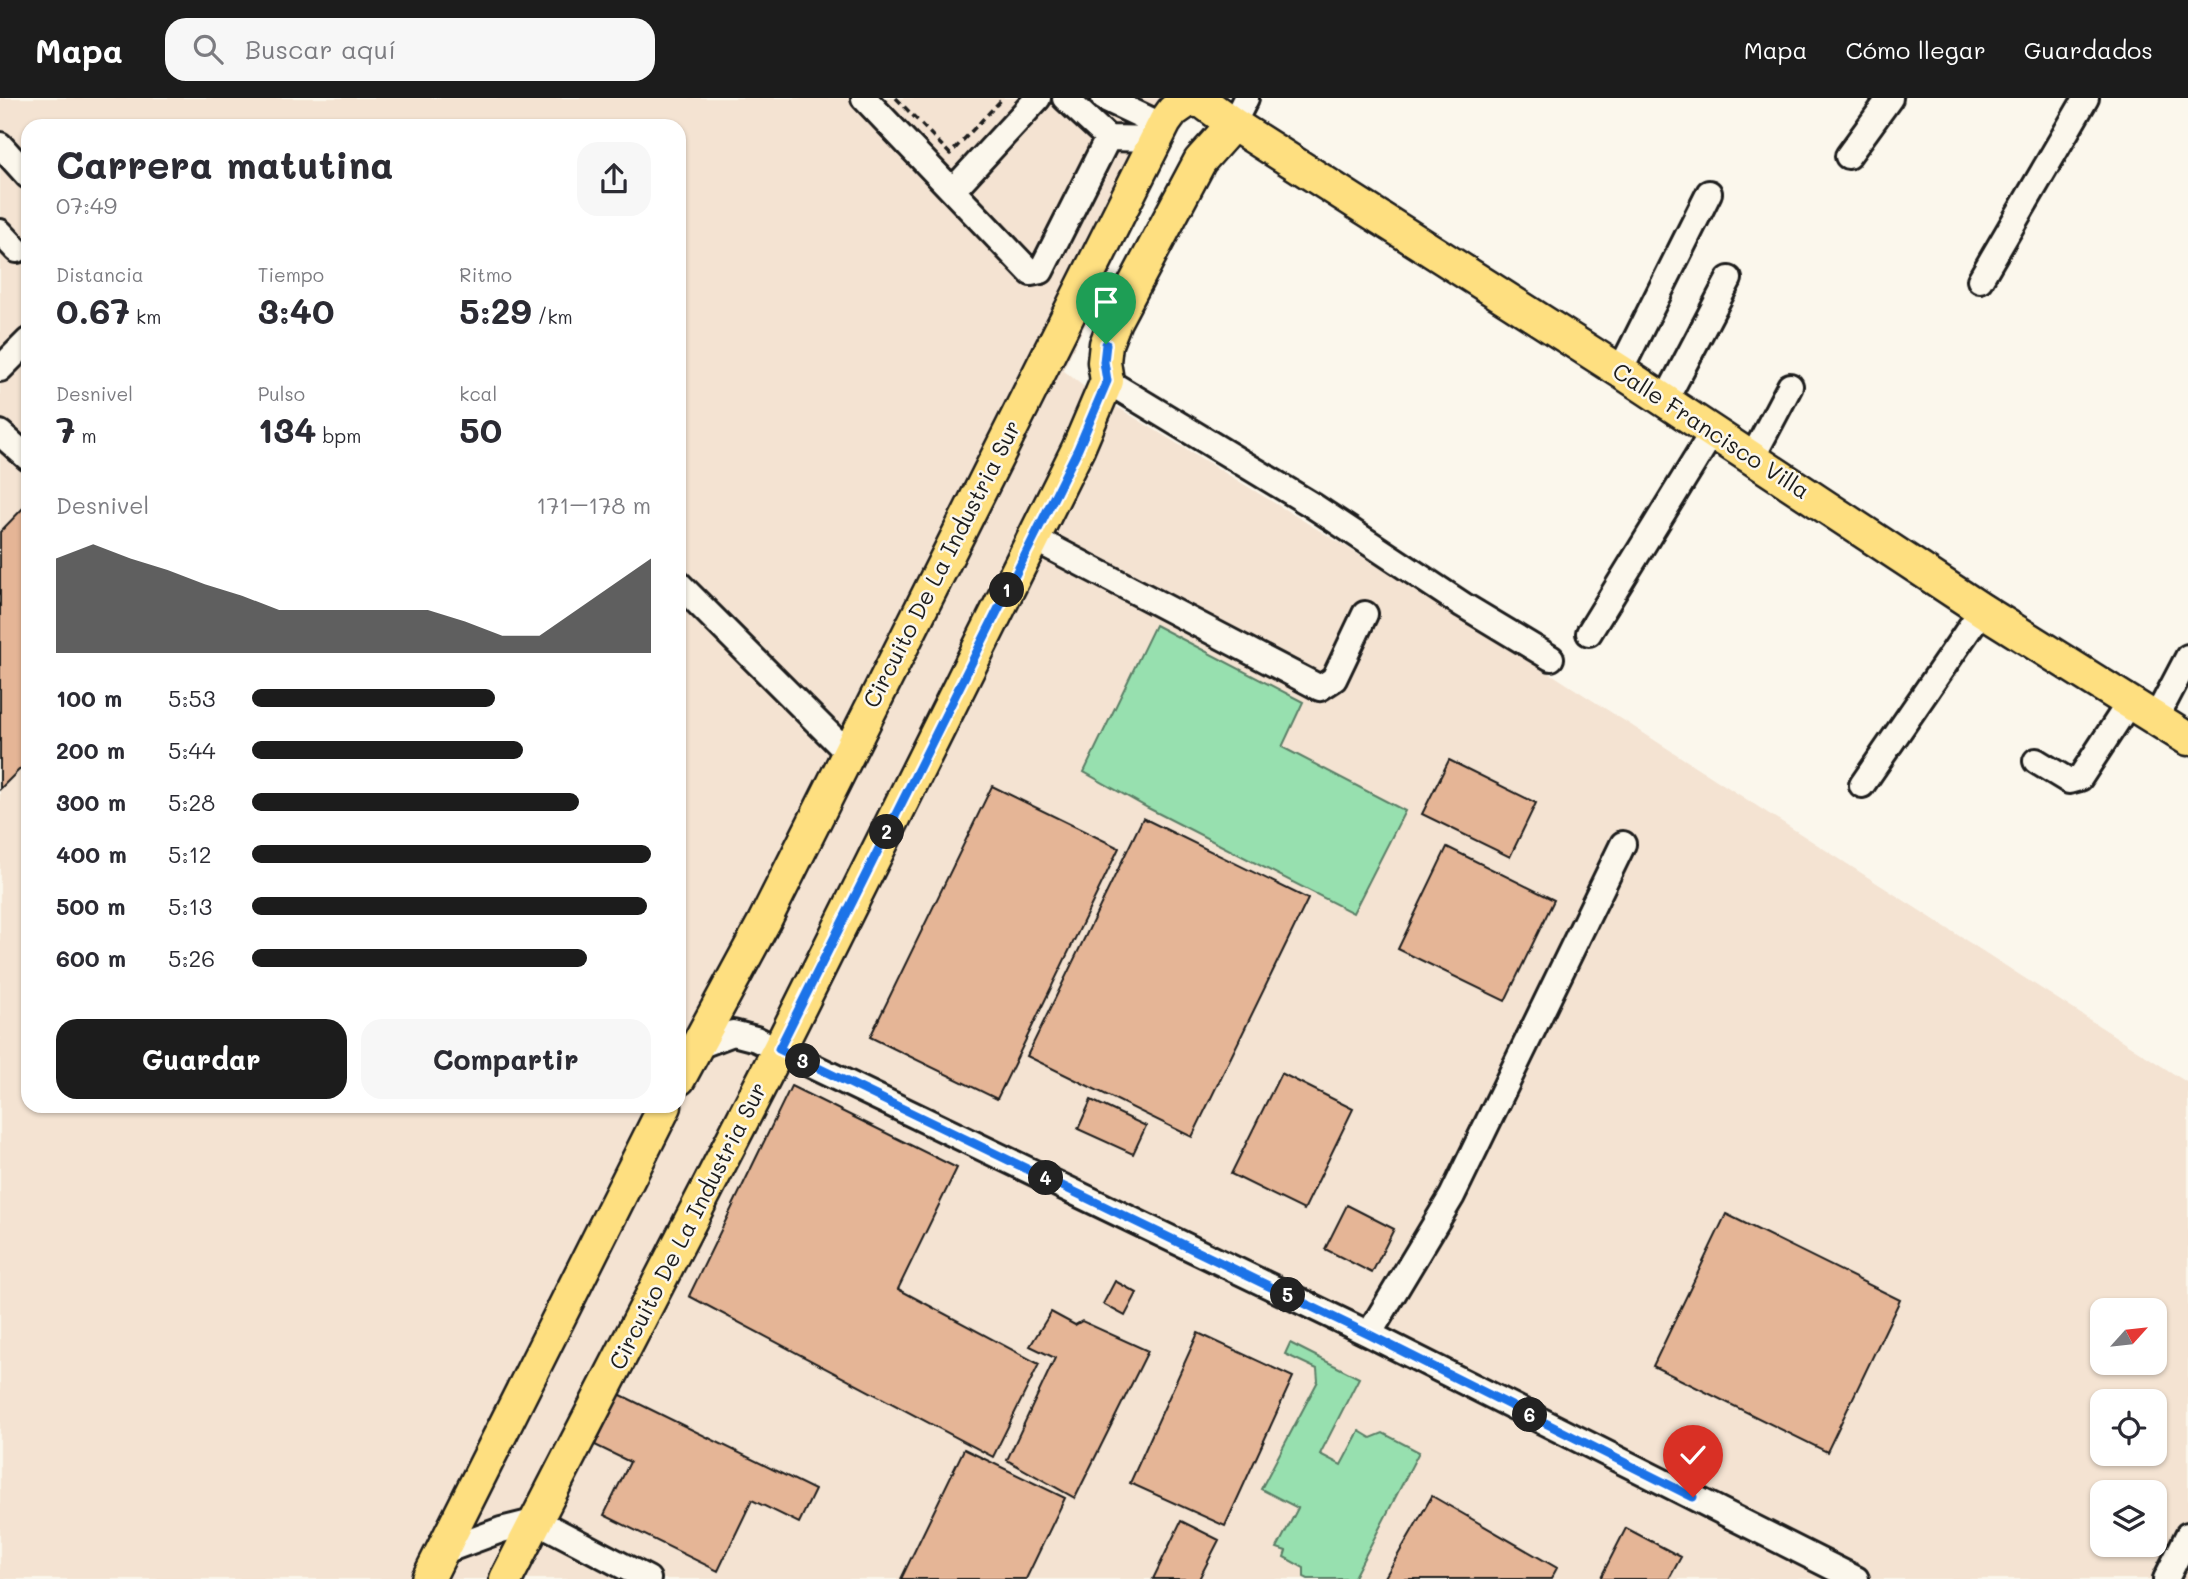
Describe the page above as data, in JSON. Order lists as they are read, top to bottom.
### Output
{
  "streets": {
    "main road": ["Calle Francisco Villa", "Circuito De La Industria Sur"]
  },
  "crossings": [
    ["Calle Francisco Villa", "Circuito De La Industria Sur"]
  ],
  "north": "top right",
  "page": {
    "header": "Mapa",
    "search": "Buscar aquí",
    "nav": ["Mapa", "Cómo llegar", "Guardados"],
    "heading": ["Carrera matutina", "07:49"],
    "stats": [
      ["Distancia", "0.67 km"],
      ["Tiempo", "3:40"],
      ["Ritmo", "5:29 /km"],
      ["Desnivel", "7 m"],
      ["Pulso", "134 bpm"],
      ["kcal", "50"]
    ],
    "chart": ["Desnivel", "171–178 m"],
    "pins": [
      "1",
      "2",
      "3",
      "4",
      "5",
      "6"
    ],
    "list": [
      {
        "name": "100 m",
        "note": "5:53"
      },
      {
        "name": "200 m",
        "note": "5:44"
      },
      {
        "name": "300 m",
        "note": "5:28"
      },
      {
        "name": "400 m",
        "note": "5:12"
      },
      {
        "name": "500 m",
        "note": "5:13"
      },
      {
        "name": "600 m",
        "note": "5:26"
      }
    ],
    "buttons": ["Guardar", "Compartir"]
  }
}
